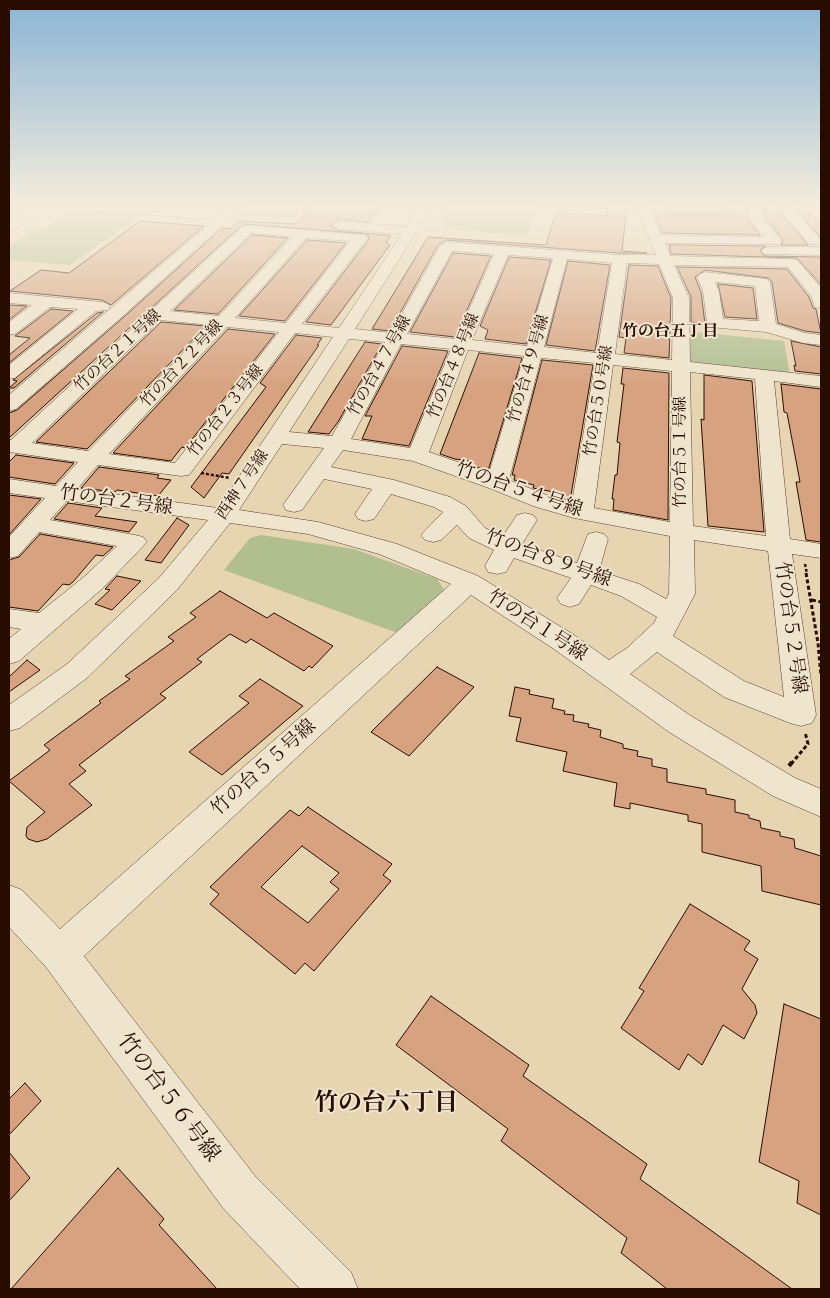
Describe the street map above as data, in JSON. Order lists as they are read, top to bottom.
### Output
{
  "streets": {
    "street": [
      "竹の台２１号線",
      "竹の台２２号線",
      "竹の台４７号線",
      "竹の台４８号線",
      "竹の台４９号線",
      "竹の台５０号線",
      "竹の台２３号線",
      "竹の台５１号線",
      "西神７号線",
      "竹の台５４号線",
      "竹の台２号線",
      "竹の台８９号線",
      "竹の台１号線",
      "竹の台５２号線",
      "竹の台５５号線",
      "竹の台５６号線"
    ]
  },
  "crossings": [
    ["竹の台２１号線", "竹の台２３号線"],
    ["竹の台２２号線", "竹の台２３号線"],
    ["竹の台２２号線", "竹の台２号線"],
    ["竹の台４７号線", "竹の台５４号線"],
    ["竹の台４８号線", "竹の台５４号線"],
    ["竹の台４９号線", "竹の台５４号線"],
    ["竹の台５０号線", "竹の台５４号線"],
    ["竹の台５１号線", "竹の台５４号線"],
    ["竹の台５１号線", "竹の台８９号線"],
    ["竹の台５１号線", "竹の台１号線"],
    ["竹の台５１号線", "竹の台５２号線"],
    ["西神７号線", "竹の台５４号線"],
    ["西神７号線", "竹の台２号線"],
    ["西神７号線", "竹の台１号線"],
    ["竹の台５４号線", "竹の台５２号線"],
    ["竹の台２号線", "竹の台１号線"],
    ["竹の台１号線", "竹の台５５号線"],
    ["竹の台５５号線", "竹の台５６号線"]
  ],
  "districts": ["竹の台五丁目", "竹の台六丁目"]
}
